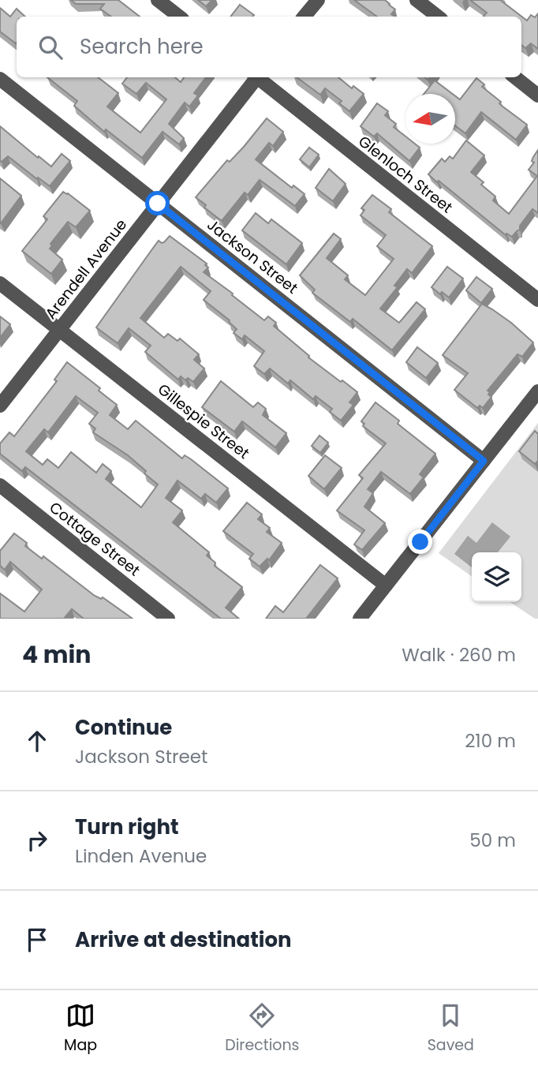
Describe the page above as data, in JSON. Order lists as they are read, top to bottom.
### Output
{
  "streets": {
    "street": [
      "Glenloch Street",
      "Jackson Street",
      "Arendell Avenue",
      "Gillespie Street",
      "Cottage Street"
    ]
  },
  "crossings": [
    ["Jackson Street", "Arendell Avenue"],
    ["Arendell Avenue", "Gillespie Street"]
  ],
  "north": "left",
  "page": {
    "search": "Search here",
    "heading": ["4 min", "Walk · 260 m"],
    "list": [
      ["Continue", "Jackson Street", "210 m"],
      ["Turn right", "Linden Avenue", "50 m"],
      "Arrive at destination"
    ],
    "nav": ["Map", "Directions", "Saved"]
  }
}
